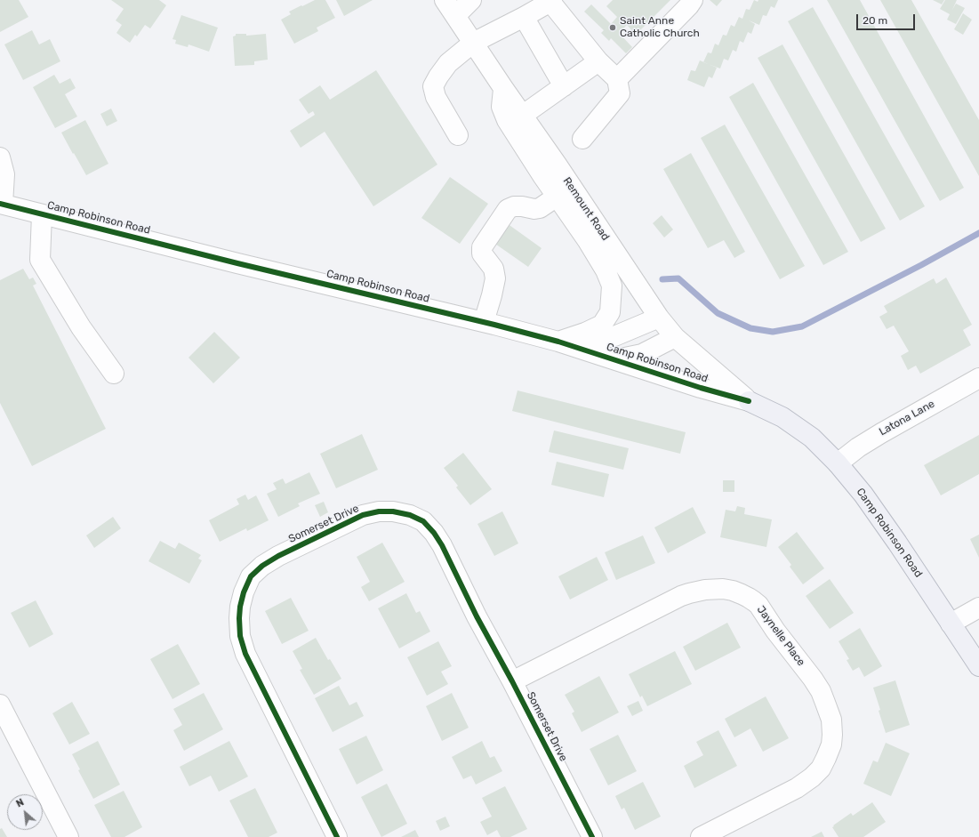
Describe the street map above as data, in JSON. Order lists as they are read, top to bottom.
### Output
{
  "streets": {
    "main road": ["Camp Robinson Road"],
    "street": [
      "Remount Road",
      "Latona Lane",
      "Somerset Drive",
      "Jaynelle Place"
    ]
  },
  "crossings": [
    ["Remount Road", "Camp Robinson Road"],
    ["Camp Robinson Road", "Latona Lane"],
    ["Somerset Drive", "Jaynelle Place"]
  ],
  "places": ["Saint Anne Catholic Church"],
  "scale_bar": "20 m",
  "north": "top left"
}
